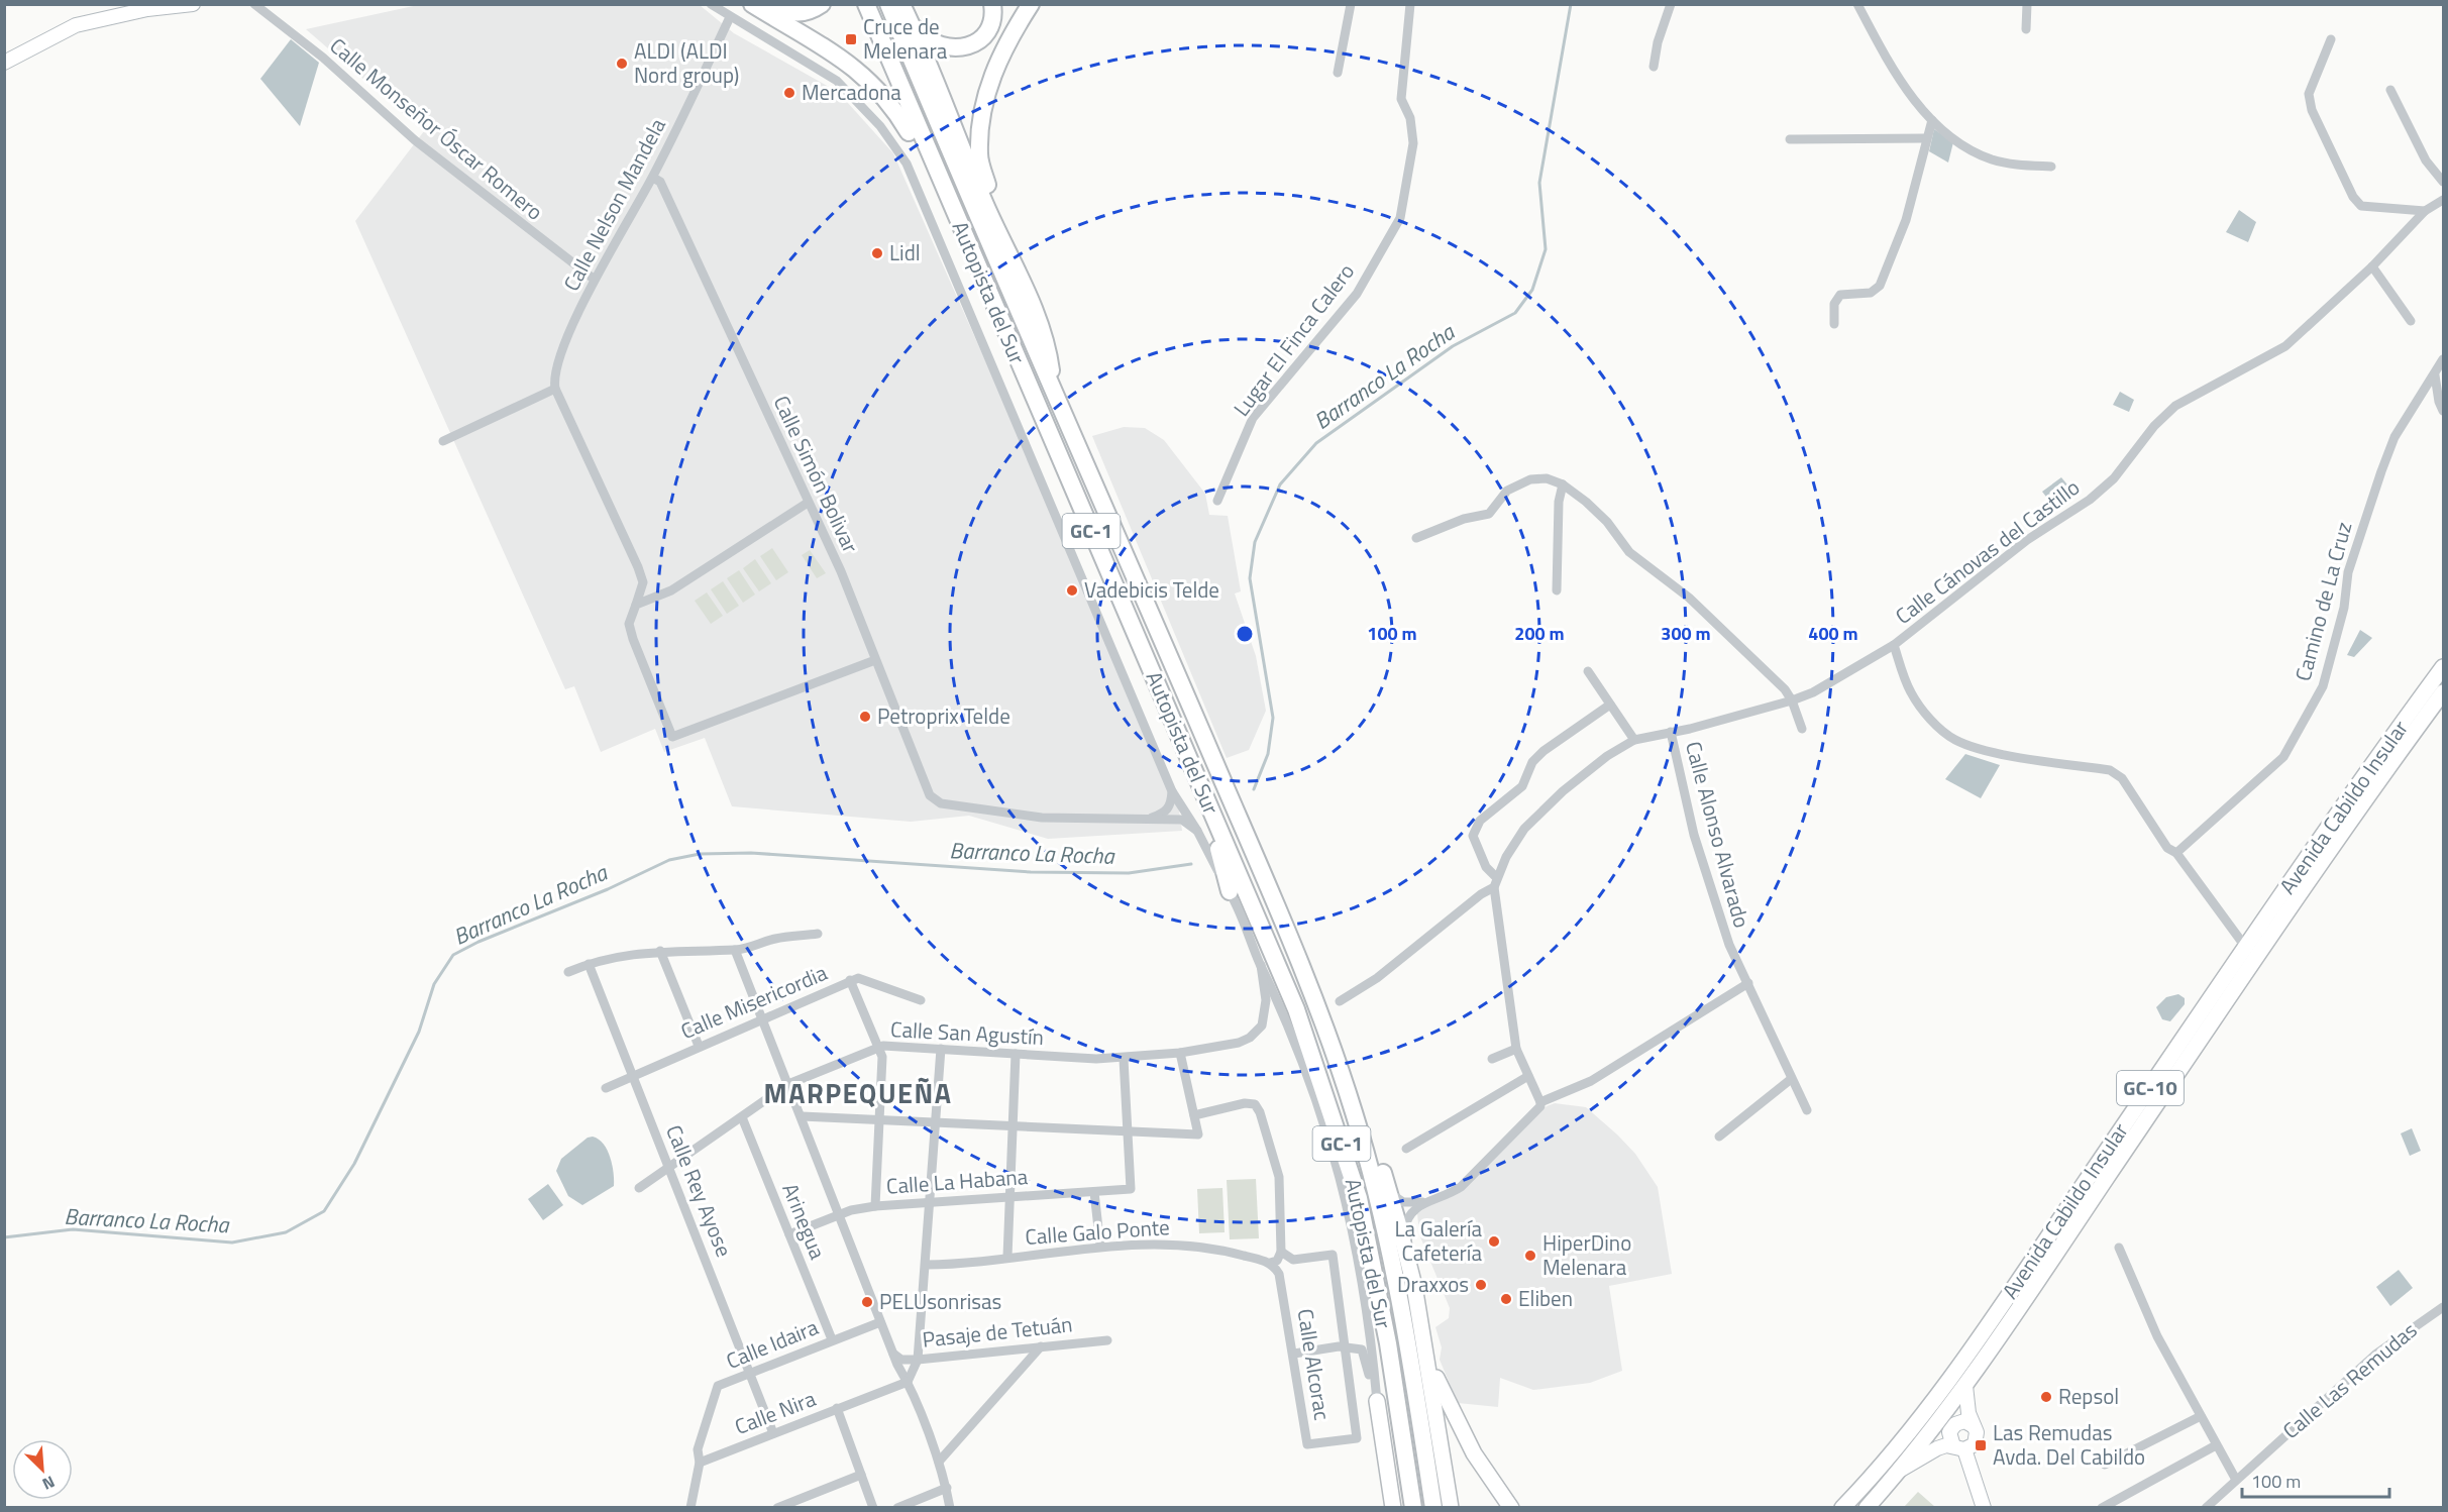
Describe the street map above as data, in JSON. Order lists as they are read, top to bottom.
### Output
{
  "streets": {
    "highway": ["Autopista del Sur", "GC-1"],
    "main road": ["Avenida Cabildo Insular", "GC-10"],
    "street": [
      "Calle Monseñor Óscar Romero",
      "Calle Nelson Mandela",
      "Lugar El Finca Calero",
      "Calle Simón Bolivar",
      "Calle Cánovas del Castillo",
      "Camino de La Cruz",
      "Calle Alonso Alvarado",
      "Calle Misericordia",
      "Calle San Agustín",
      "Calle La Habana",
      "Calle Rey Ayose",
      "Arinegua",
      "Calle Galo Ponte",
      "Pasaje de Tetuán",
      "Calle Idaira",
      "Calle Alcorac",
      "Calle Las Remudas",
      "Calle Nira"
    ]
  },
  "crossings": [
    ["Calle Monseñor Óscar Romero", "Calle Nelson Mandela"],
    ["Calle Nelson Mandela", "Calle Simón Bolivar"],
    ["Calle Cánovas del Castillo", "Calle Alonso Alvarado"],
    ["Calle Misericordia", "Calle Rey Ayose"],
    ["Calle San Agustín", "Calle Rey Ayose"],
    ["Calle San Agustín", "Arinegua"],
    ["Calle La Habana", "Arinegua"],
    ["Calle Rey Ayose", "Calle Idaira"],
    ["Calle Rey Ayose", "Calle Nira"],
    ["Arinegua", "Calle Idaira"],
    ["Calle Galo Ponte", "Calle Alcorac"],
    ["Calle Idaira", "Calle Nira"]
  ],
  "districts": ["MARPEQUEÑA"],
  "water": ["Barranco La Rocha"],
  "places": {
    "transit": ["Cruce de Melenara", "Las Remudas Avda. Del Cabildo"],
    "other": [
      "ALDI (ALDI Nord group)",
      "Mercadona",
      "Lidl",
      "Vadebicis Telde",
      "Petroprix Telde",
      "La Galería Cafetería",
      "HiperDino Melenara",
      "Draxxos",
      "Eliben",
      "PELUsonrisas",
      "Repsol"
    ]
  },
  "scale_bar": "100 m",
  "north": "bottom right",
  "rings": [
    "100 m",
    "200 m",
    "300 m",
    "400 m"
  ]
}
